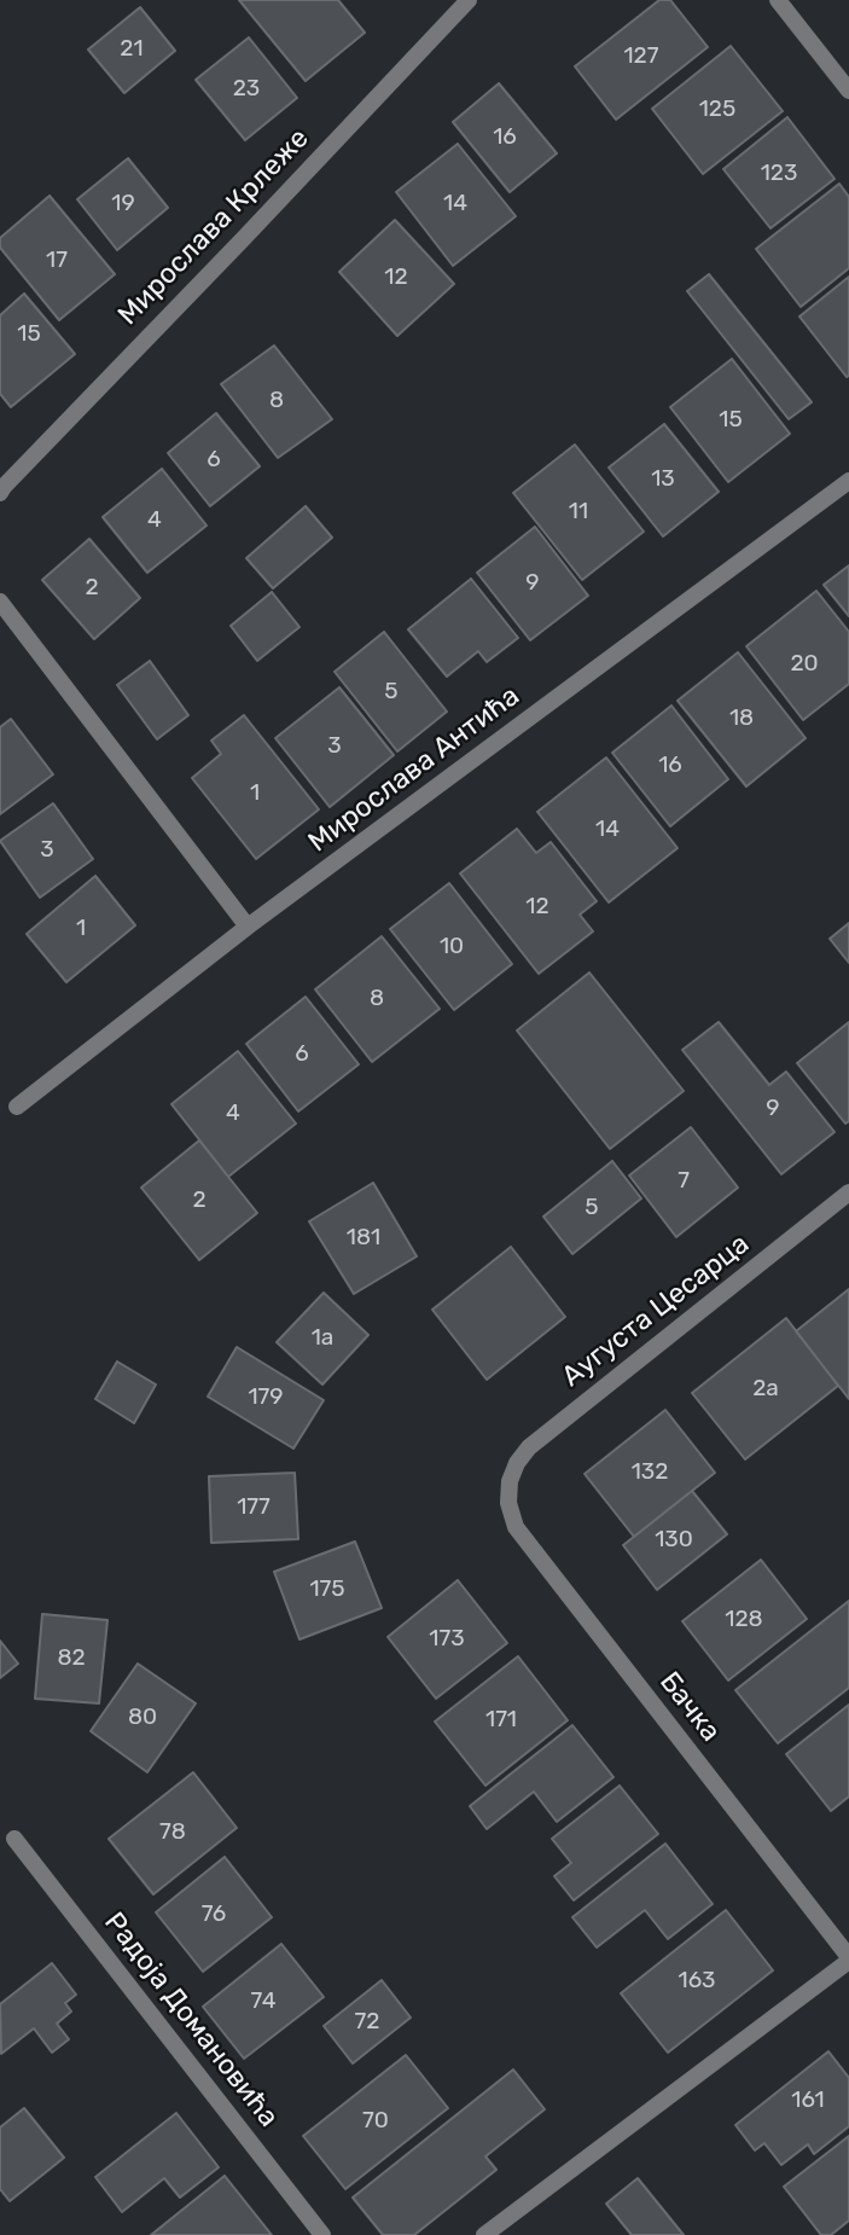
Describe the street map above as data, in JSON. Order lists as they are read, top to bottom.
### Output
{
  "streets": {
    "street": [
      "Мирослава Крлеже",
      "Мирослава Антића",
      "Аугуста Цесарца",
      "Бачка",
      "Радоја Домановића"
    ]
  },
  "crossings": [
    ["Аугуста Цесарца", "Бачка"]
  ],
  "house_numbers": [
    "21",
    "127",
    "23",
    "125",
    "16",
    "123",
    "19",
    "14",
    "17",
    "12",
    "15",
    "8",
    "15",
    "6",
    "13",
    "11",
    "4",
    "9",
    "2",
    "20",
    "5",
    "18",
    "3",
    "16",
    "1",
    "14",
    "3",
    "12",
    "1",
    "10",
    "8",
    "6",
    "9",
    "4",
    "7",
    "2",
    "5",
    "181",
    "1a",
    "2a",
    "179",
    "132",
    "177",
    "130",
    "175",
    "128",
    "173",
    "82",
    "80",
    "171",
    "78",
    "76",
    "163",
    "74",
    "72",
    "161",
    "70"
  ]
}
